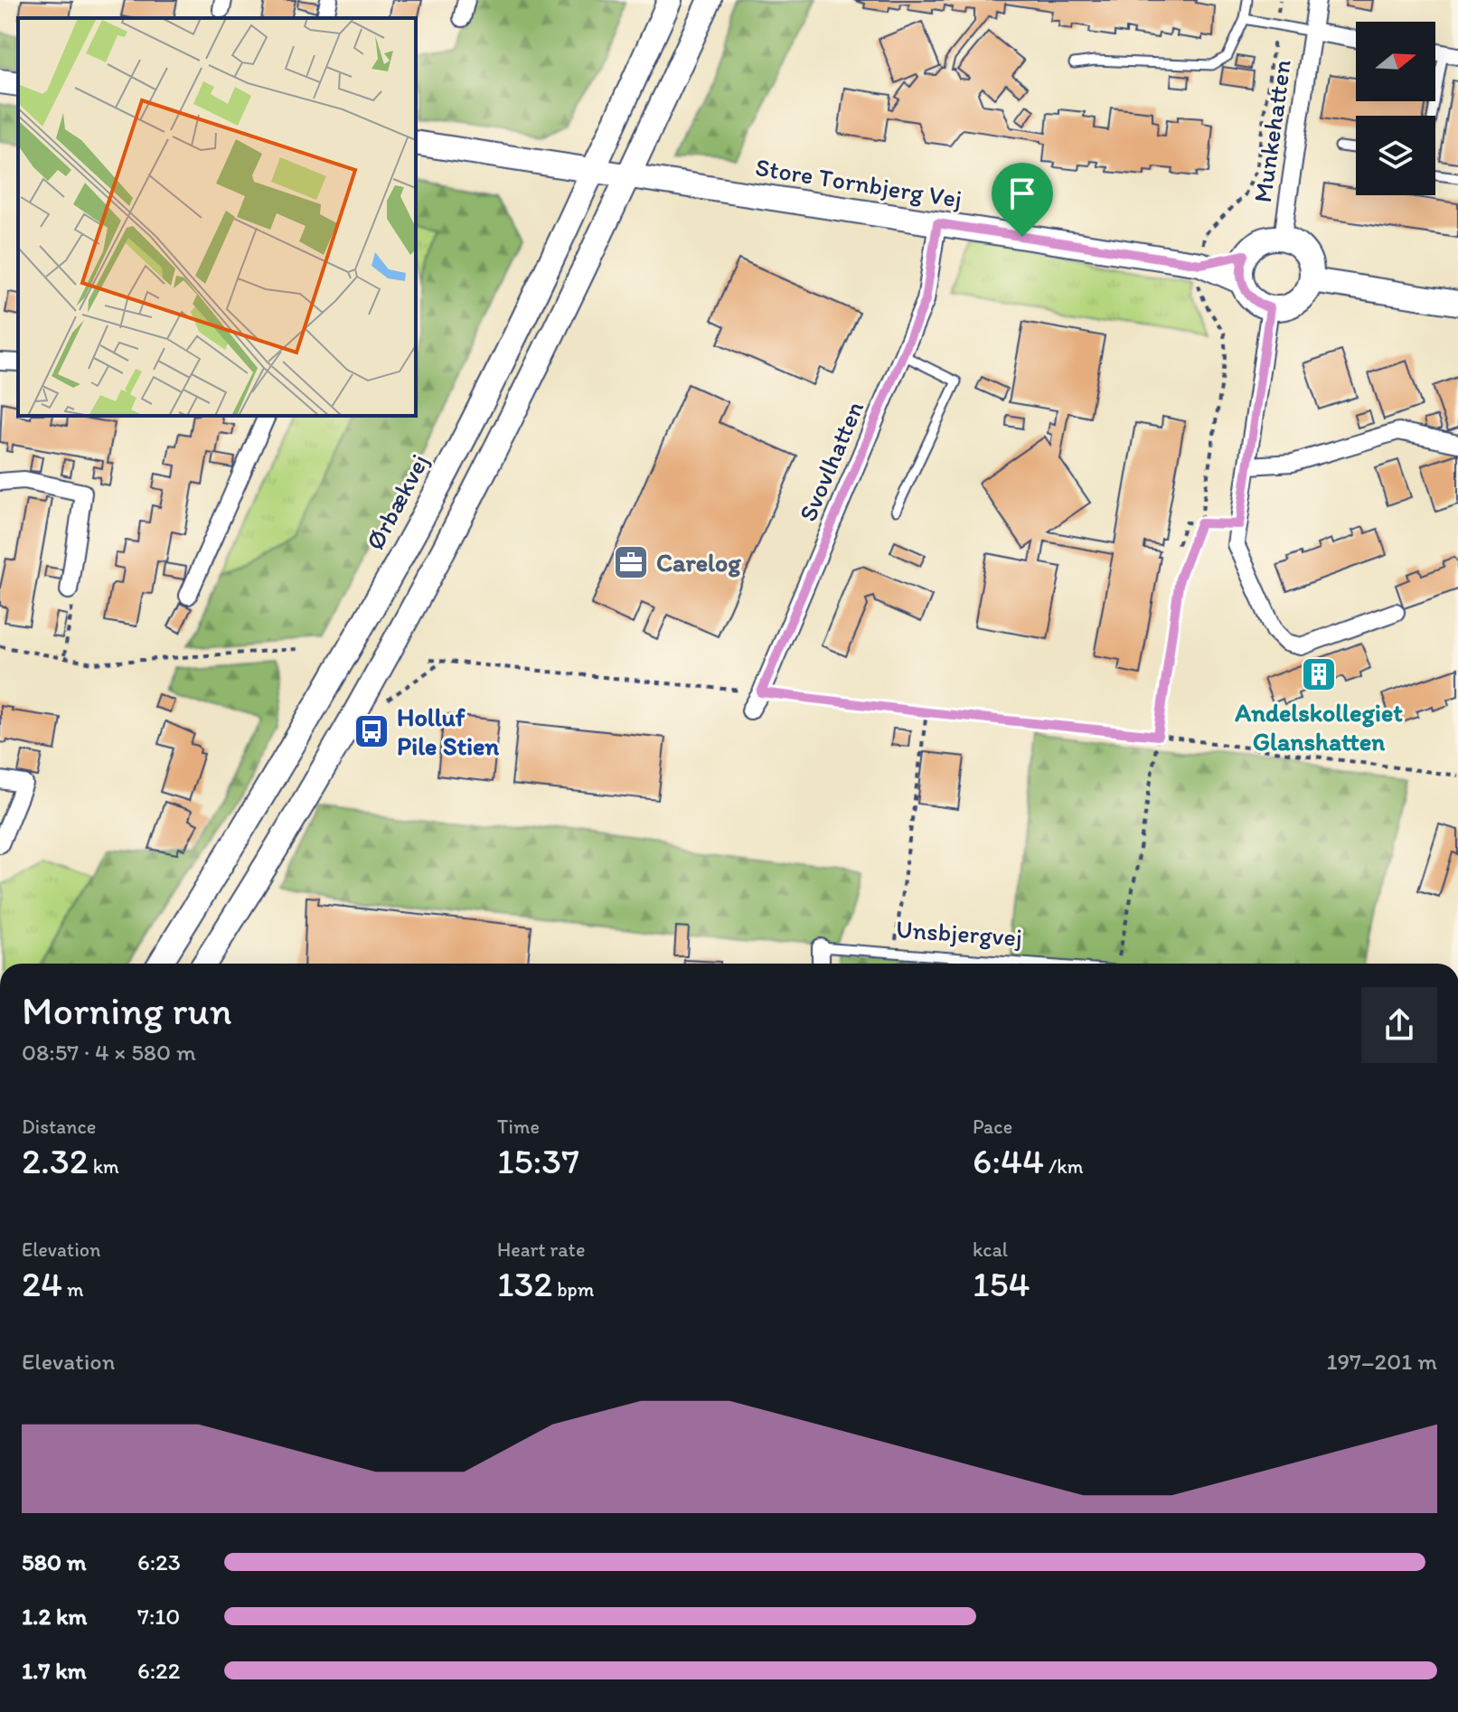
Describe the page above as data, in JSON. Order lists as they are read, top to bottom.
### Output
{
  "streets": {
    "main road": ["Store Tornbjerg Vej", "Ørbækvej"],
    "street": ["Munkehatten", "Svovlhatten", "Unsbjergvej"]
  },
  "crossings": [
    ["Munkehatten", "Store Tornbjerg Vej"],
    ["Store Tornbjerg Vej", "Svovlhatten"],
    ["Store Tornbjerg Vej", "Ørbækvej"]
  ],
  "places": {
    "office": ["Carelog"],
    "building": ["Andelskollegiet Glanshatten"],
    "bus stop": ["Holluf Pile Stien"]
  },
  "north": "right",
  "page": {
    "heading": ["Morning run", "08:57 · 4 × 580 m"],
    "stats": [
      ["Distance", "2.32 km"],
      ["Time", "15:37"],
      ["Pace", "6:44 /km"],
      ["Elevation", "24 m"],
      ["Heart rate", "132 bpm"],
      ["kcal", "154"]
    ],
    "chart": ["Elevation", "197–201 m"],
    "list": [
      {
        "name": "580 m",
        "note": "6:23"
      },
      {
        "name": "1.2 km",
        "note": "7:10"
      },
      {
        "name": "1.7 km",
        "note": "6:22"
      }
    ]
  }
}
